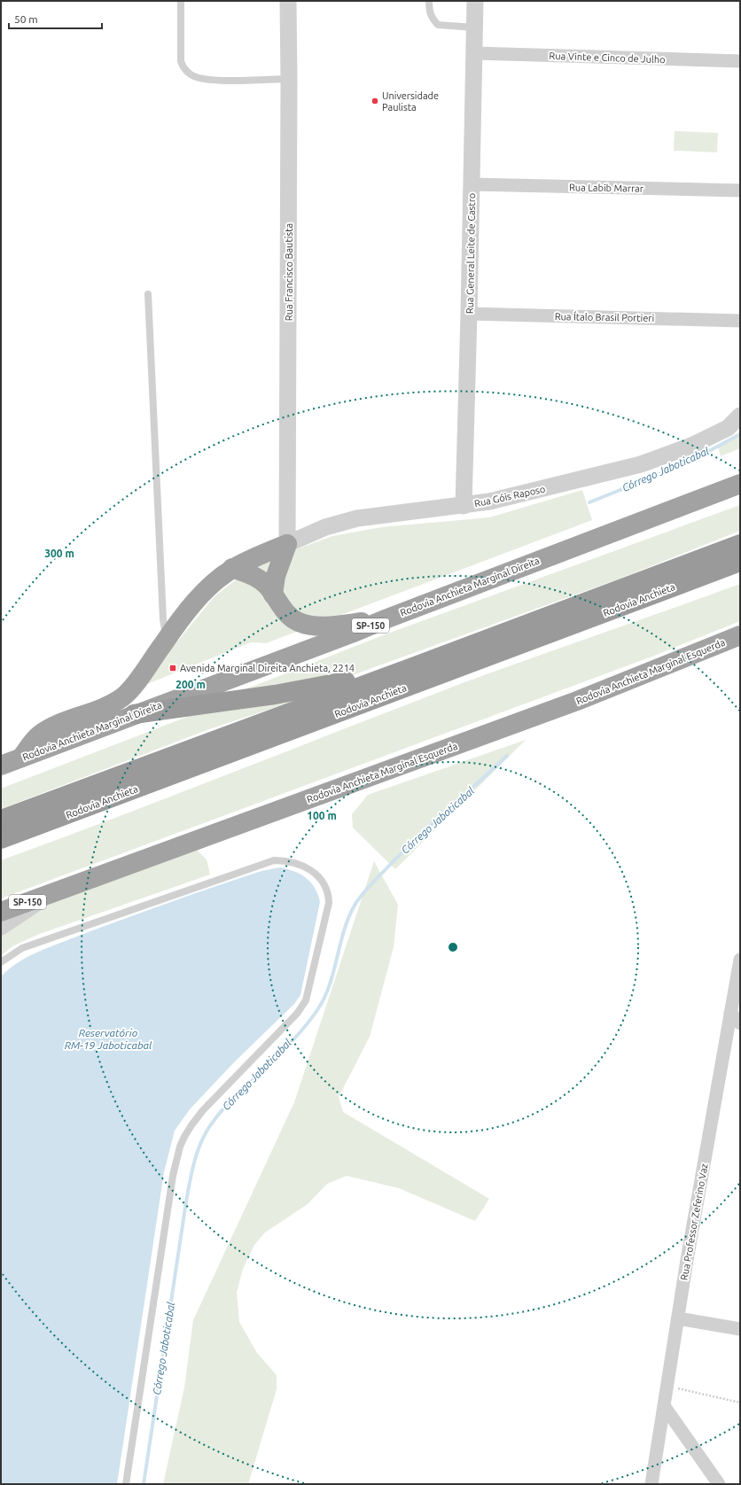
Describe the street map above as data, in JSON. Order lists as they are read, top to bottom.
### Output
{
  "streets": {
    "highway": [
      "Rodovia Anchieta Marginal Direita",
      "Rodovia Anchieta",
      "SP-150",
      "Rodovia Anchieta Marginal Esquerda"
    ],
    "street": [
      "Rua Vinte e Cinco de Julho",
      "Rua Labib Marrar",
      "Rua General Leite de Castro",
      "Rua Francisco Bautista",
      "Rua Ítalo Brasil Portieri",
      "Rua Góis Raposo",
      "Rua Professor Zeferino Vaz"
    ]
  },
  "crossings": [
    ["Rua Vinte e Cinco de Julho", "Rua General Leite de Castro"],
    ["Rua Labib Marrar", "Rua General Leite de Castro"],
    ["Rua General Leite de Castro", "Rua Ítalo Brasil Portieri"],
    ["Rua General Leite de Castro", "Rua Góis Raposo"],
    ["Rua Francisco Bautista", "Rua Góis Raposo"]
  ],
  "water": ["Córrego Jaboticabal", "Reservatório RM-19 Jaboticabal"],
  "places": {
    "other": ["Universidade Paulista"],
    "transit": ["Avenida Marginal Direita Anchieta, 2214"]
  },
  "scale_bar": "50 m",
  "rings": ["300 m", "200 m", "100 m"]
}
